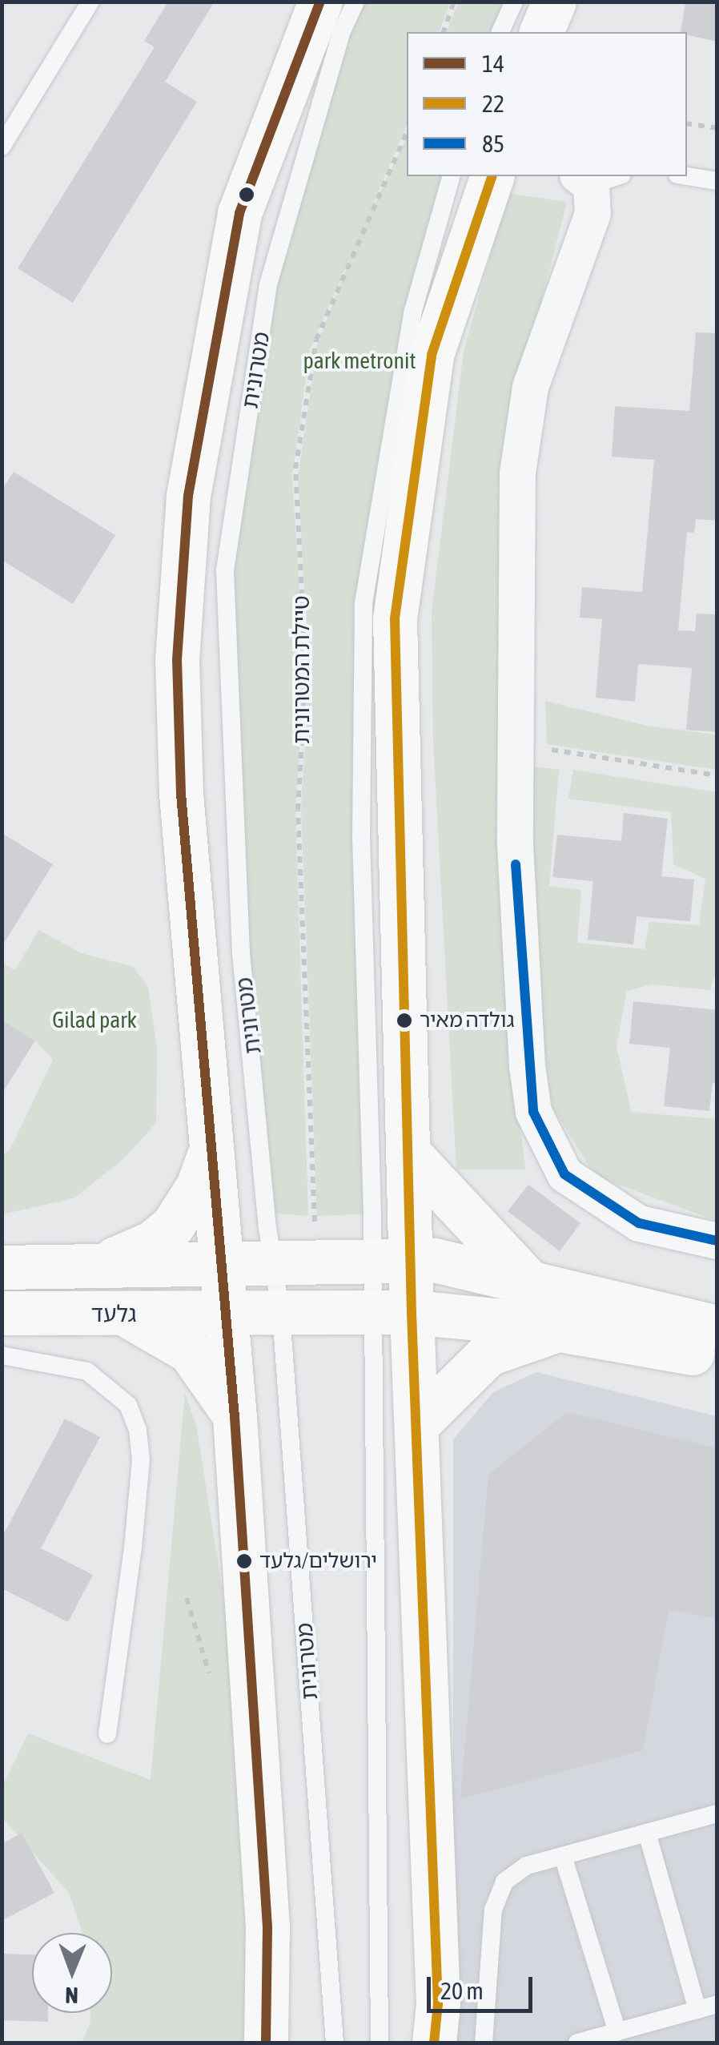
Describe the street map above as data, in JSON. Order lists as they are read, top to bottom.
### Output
{
  "streets": {
    "main road": ["גלעד"],
    "lane": ["מטרונית"],
    "path": ["טיילת המטרונית"]
  },
  "parks": ["park metronit", "Gilad park"],
  "places": ["גולדה מאיר", "ירושלים/גלעד"],
  "lines": ["transit line 14", "transit line 22", "transit line 85"],
  "legend": ["14", "22", "85"],
  "scale_bar": "20 m",
  "north": "bottom"
}
